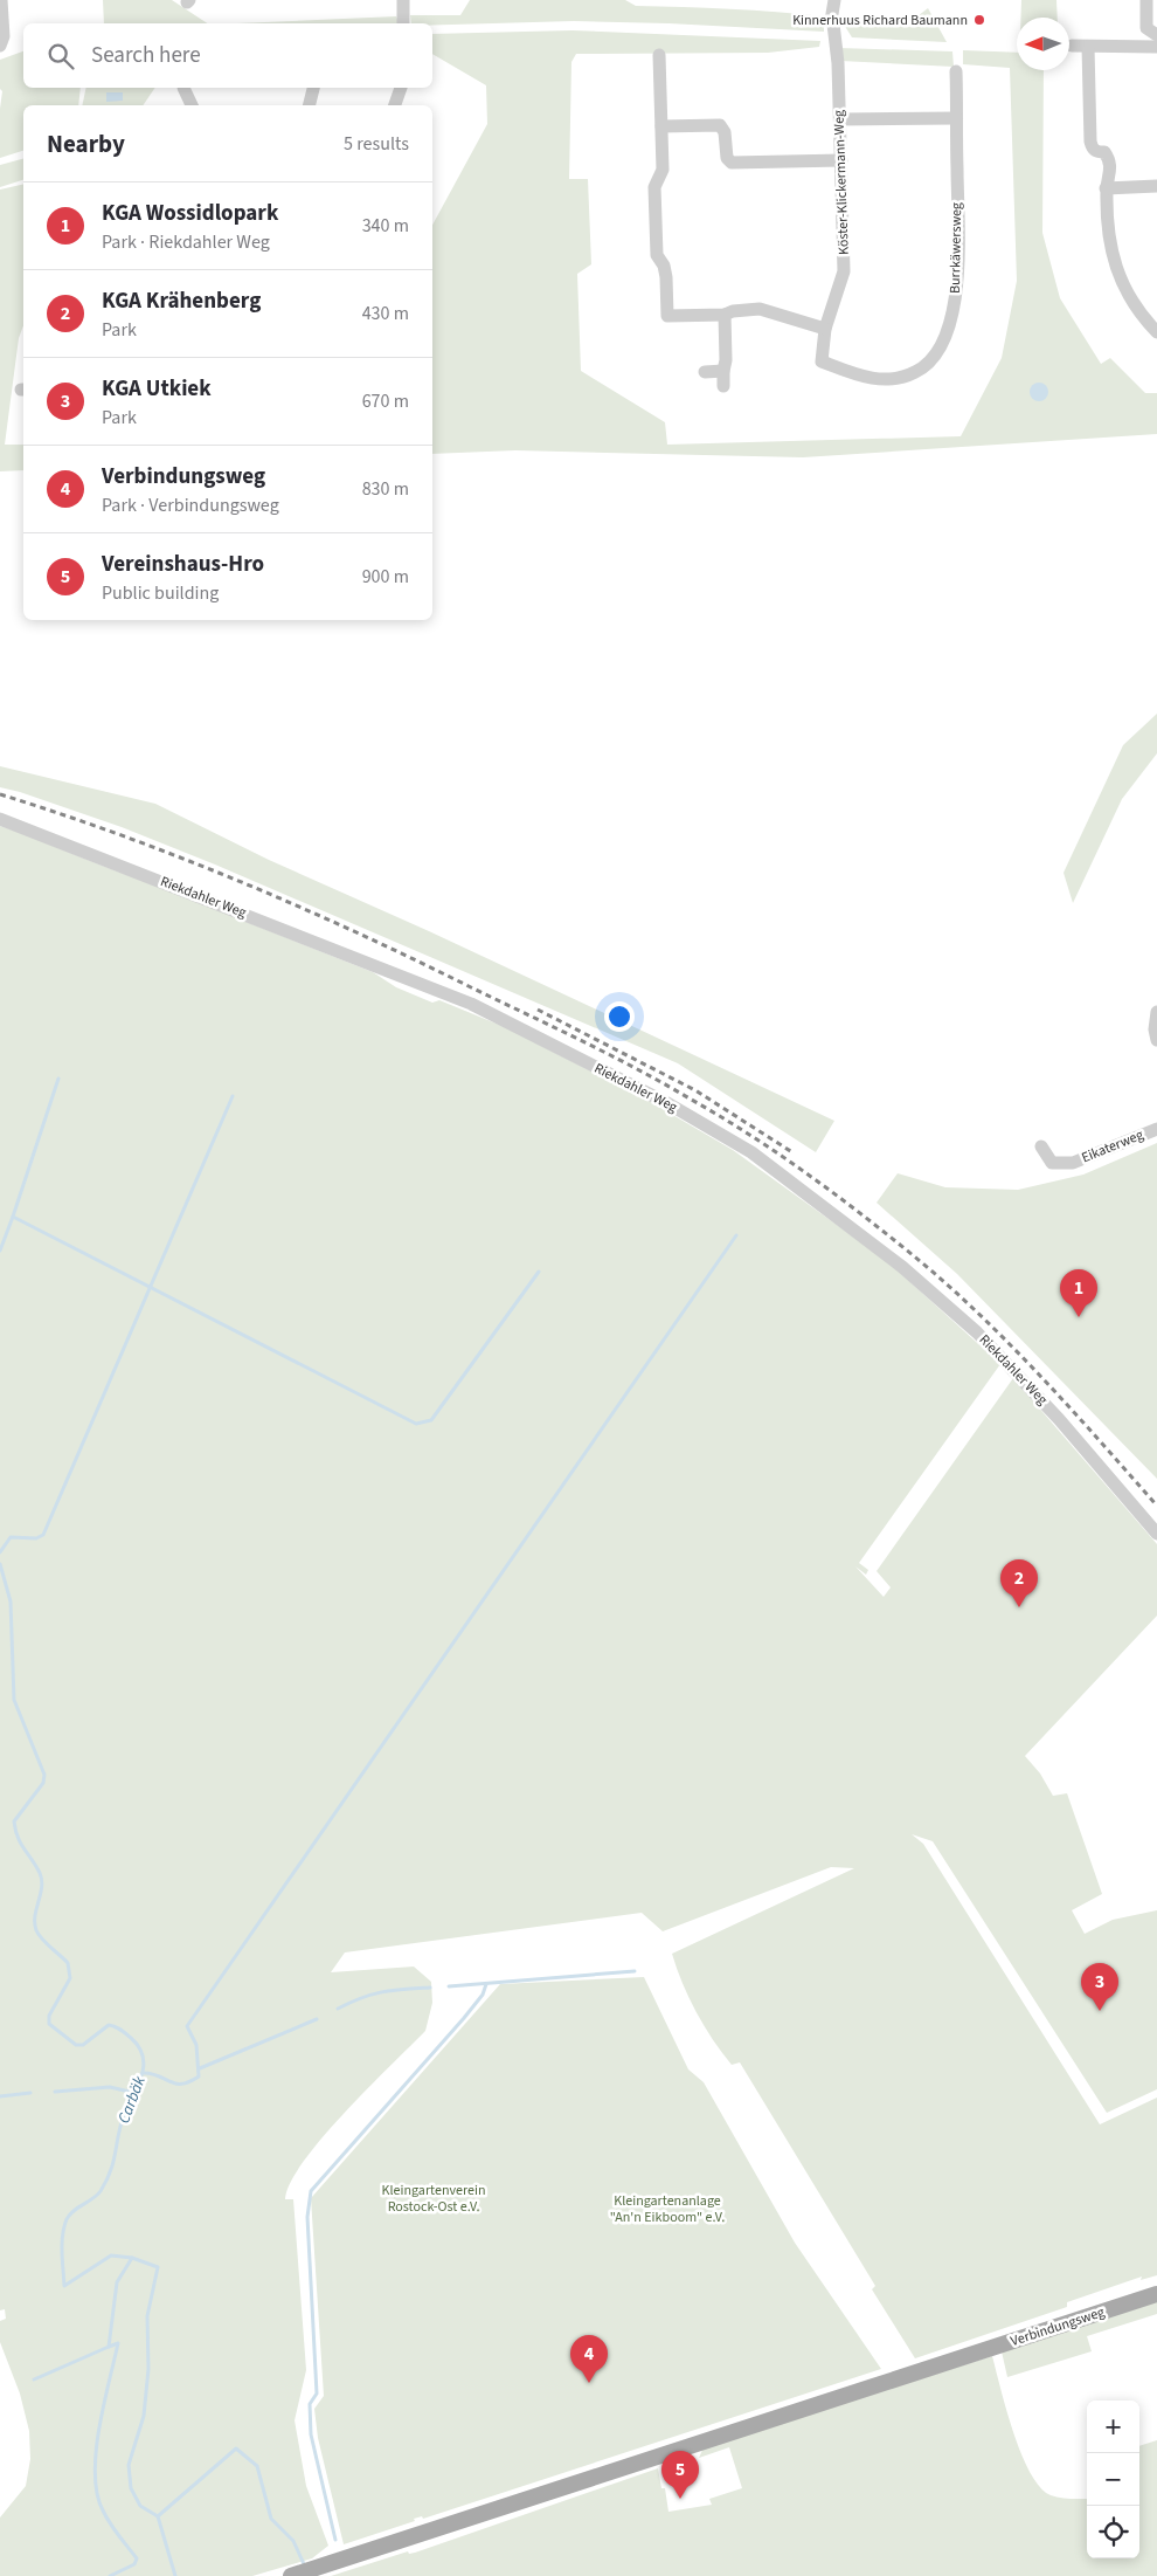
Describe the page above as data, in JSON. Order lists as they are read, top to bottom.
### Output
{
  "streets": {
    "main road": ["Verbindungsweg"],
    "street": [
      "Köster-Klickermann-Weg",
      "Burrkäwersweg",
      "Riekdahler Weg",
      "Eikaterweg"
    ]
  },
  "crossings": [
    ["Köster-Klickermann-Weg", "Burrkäwersweg"]
  ],
  "water": ["Carbäk"],
  "parks": ["Kleingartenverein Rostock-Ost e.V.", "Kleingartenanlage \"An'n Eikboom\" e.V."],
  "places": ["Kinnerhuus Richard Baumann"],
  "north": "left",
  "page": {
    "search": "Search here",
    "heading": ["Nearby", "5 results"],
    "list": [
      {
        "mark": "1",
        "name": "KGA Wossidlopark",
        "note": "Park · Riekdahler Weg",
        "value": "340 m"
      },
      {
        "mark": "2",
        "name": "KGA Krähenberg",
        "note": "Park",
        "value": "430 m"
      },
      {
        "mark": "3",
        "name": "KGA Utkiek",
        "note": "Park",
        "value": "670 m"
      },
      {
        "mark": "4",
        "name": "Verbindungsweg",
        "note": "Park · Verbindungsweg",
        "value": "830 m"
      },
      {
        "mark": "5",
        "name": "Vereinshaus-Hro",
        "note": "Public building",
        "value": "900 m"
      }
    ],
    "pins": [
      "1",
      "2",
      "3",
      "4",
      "5"
    ],
    "map_buttons": ["+", "−"]
  }
}
